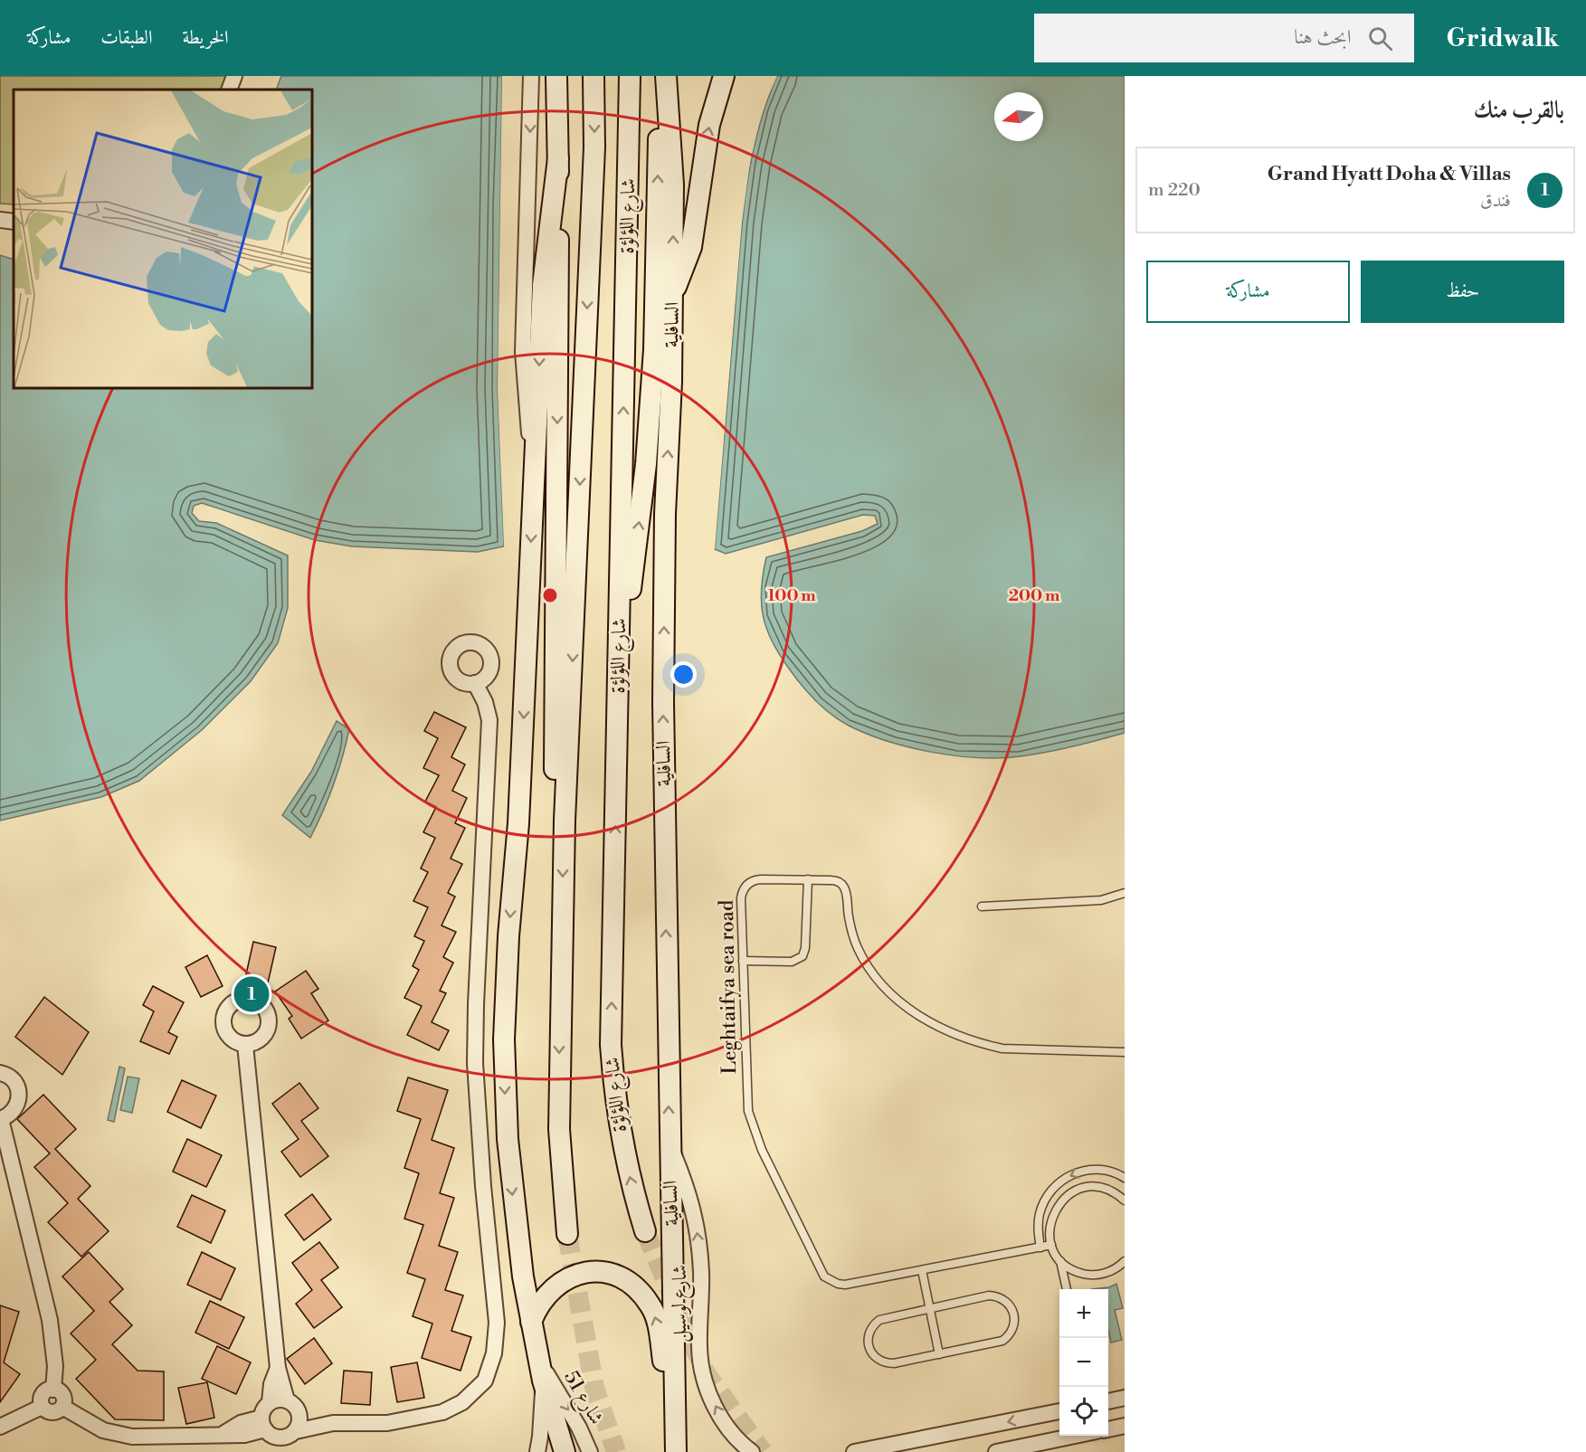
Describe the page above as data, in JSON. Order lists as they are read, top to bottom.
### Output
{
  "streets": {
    "main road": ["شارع اللؤلؤة", "السافلية"],
    "street": ["شارع لوسيل", "شارع 51"],
    "lane": ["Leghtaifya sea road"]
  },
  "crossings": [
    ["السافلية", "شارع لوسيل"]
  ],
  "one_way": ["شارع لوسيل", "شارع 51"],
  "north": "left",
  "page": {
    "header": "Gridwalk",
    "search": "ابحث هنا",
    "nav": ["الخريطة", "الطبقات", "مشاركة"],
    "heading": "بالقرب منك",
    "list": [
      {
        "mark": "1",
        "name": "Grand Hyatt Doha & Villas",
        "note": "فندق",
        "value": "220 m"
      }
    ],
    "buttons": ["حفظ", "مشاركة"],
    "pins": "1",
    "map_buttons": ["+", "−"]
  },
  "rings": ["100 m", "200 m"]
}
